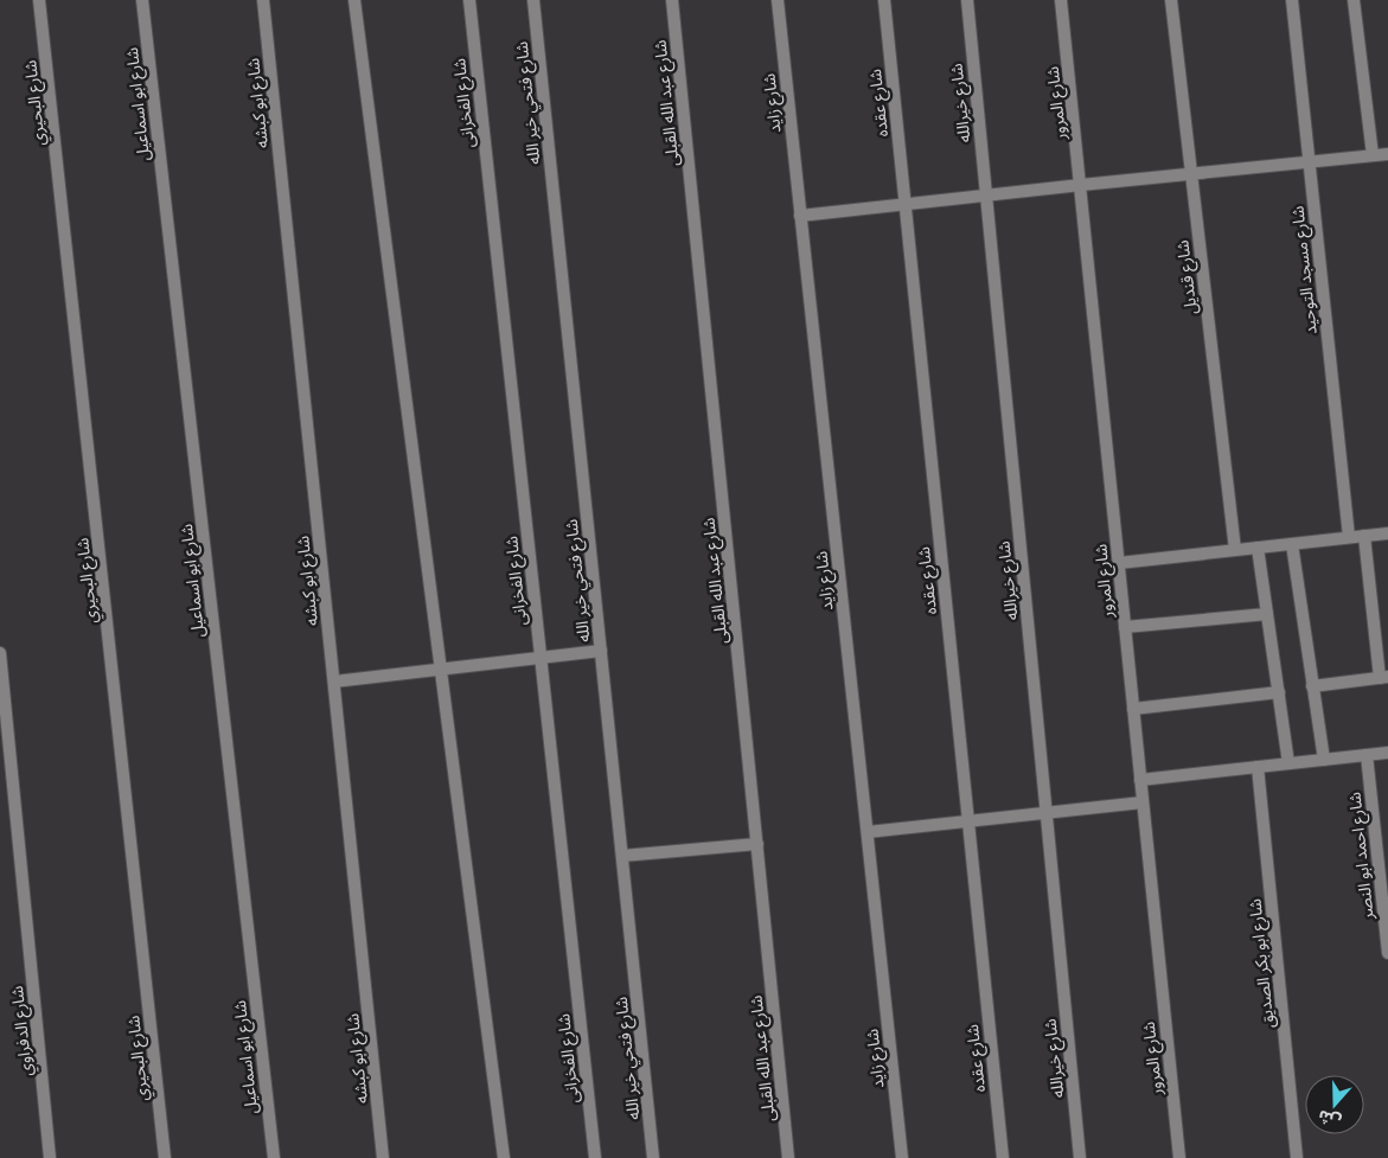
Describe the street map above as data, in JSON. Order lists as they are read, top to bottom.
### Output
{
  "streets": {
    "street": [
      "شارع البحيري",
      "شارع ابو كبشه",
      "شارع الفخرانى",
      "شارع فتحي خير الله",
      "شارع عبد الله القبلى",
      "شارع زايد",
      "شارع عقده",
      "شارع خيرالله",
      "شارع المرور",
      "شارع ابو اسماعيل",
      "شارع مسجد التوحيد",
      "شارع قنديل",
      "شارع احمد ابو النصر",
      "شارع ابو بكر الصديق",
      "شارع الدفراوي"
    ]
  },
  "north": "bottom"
}
